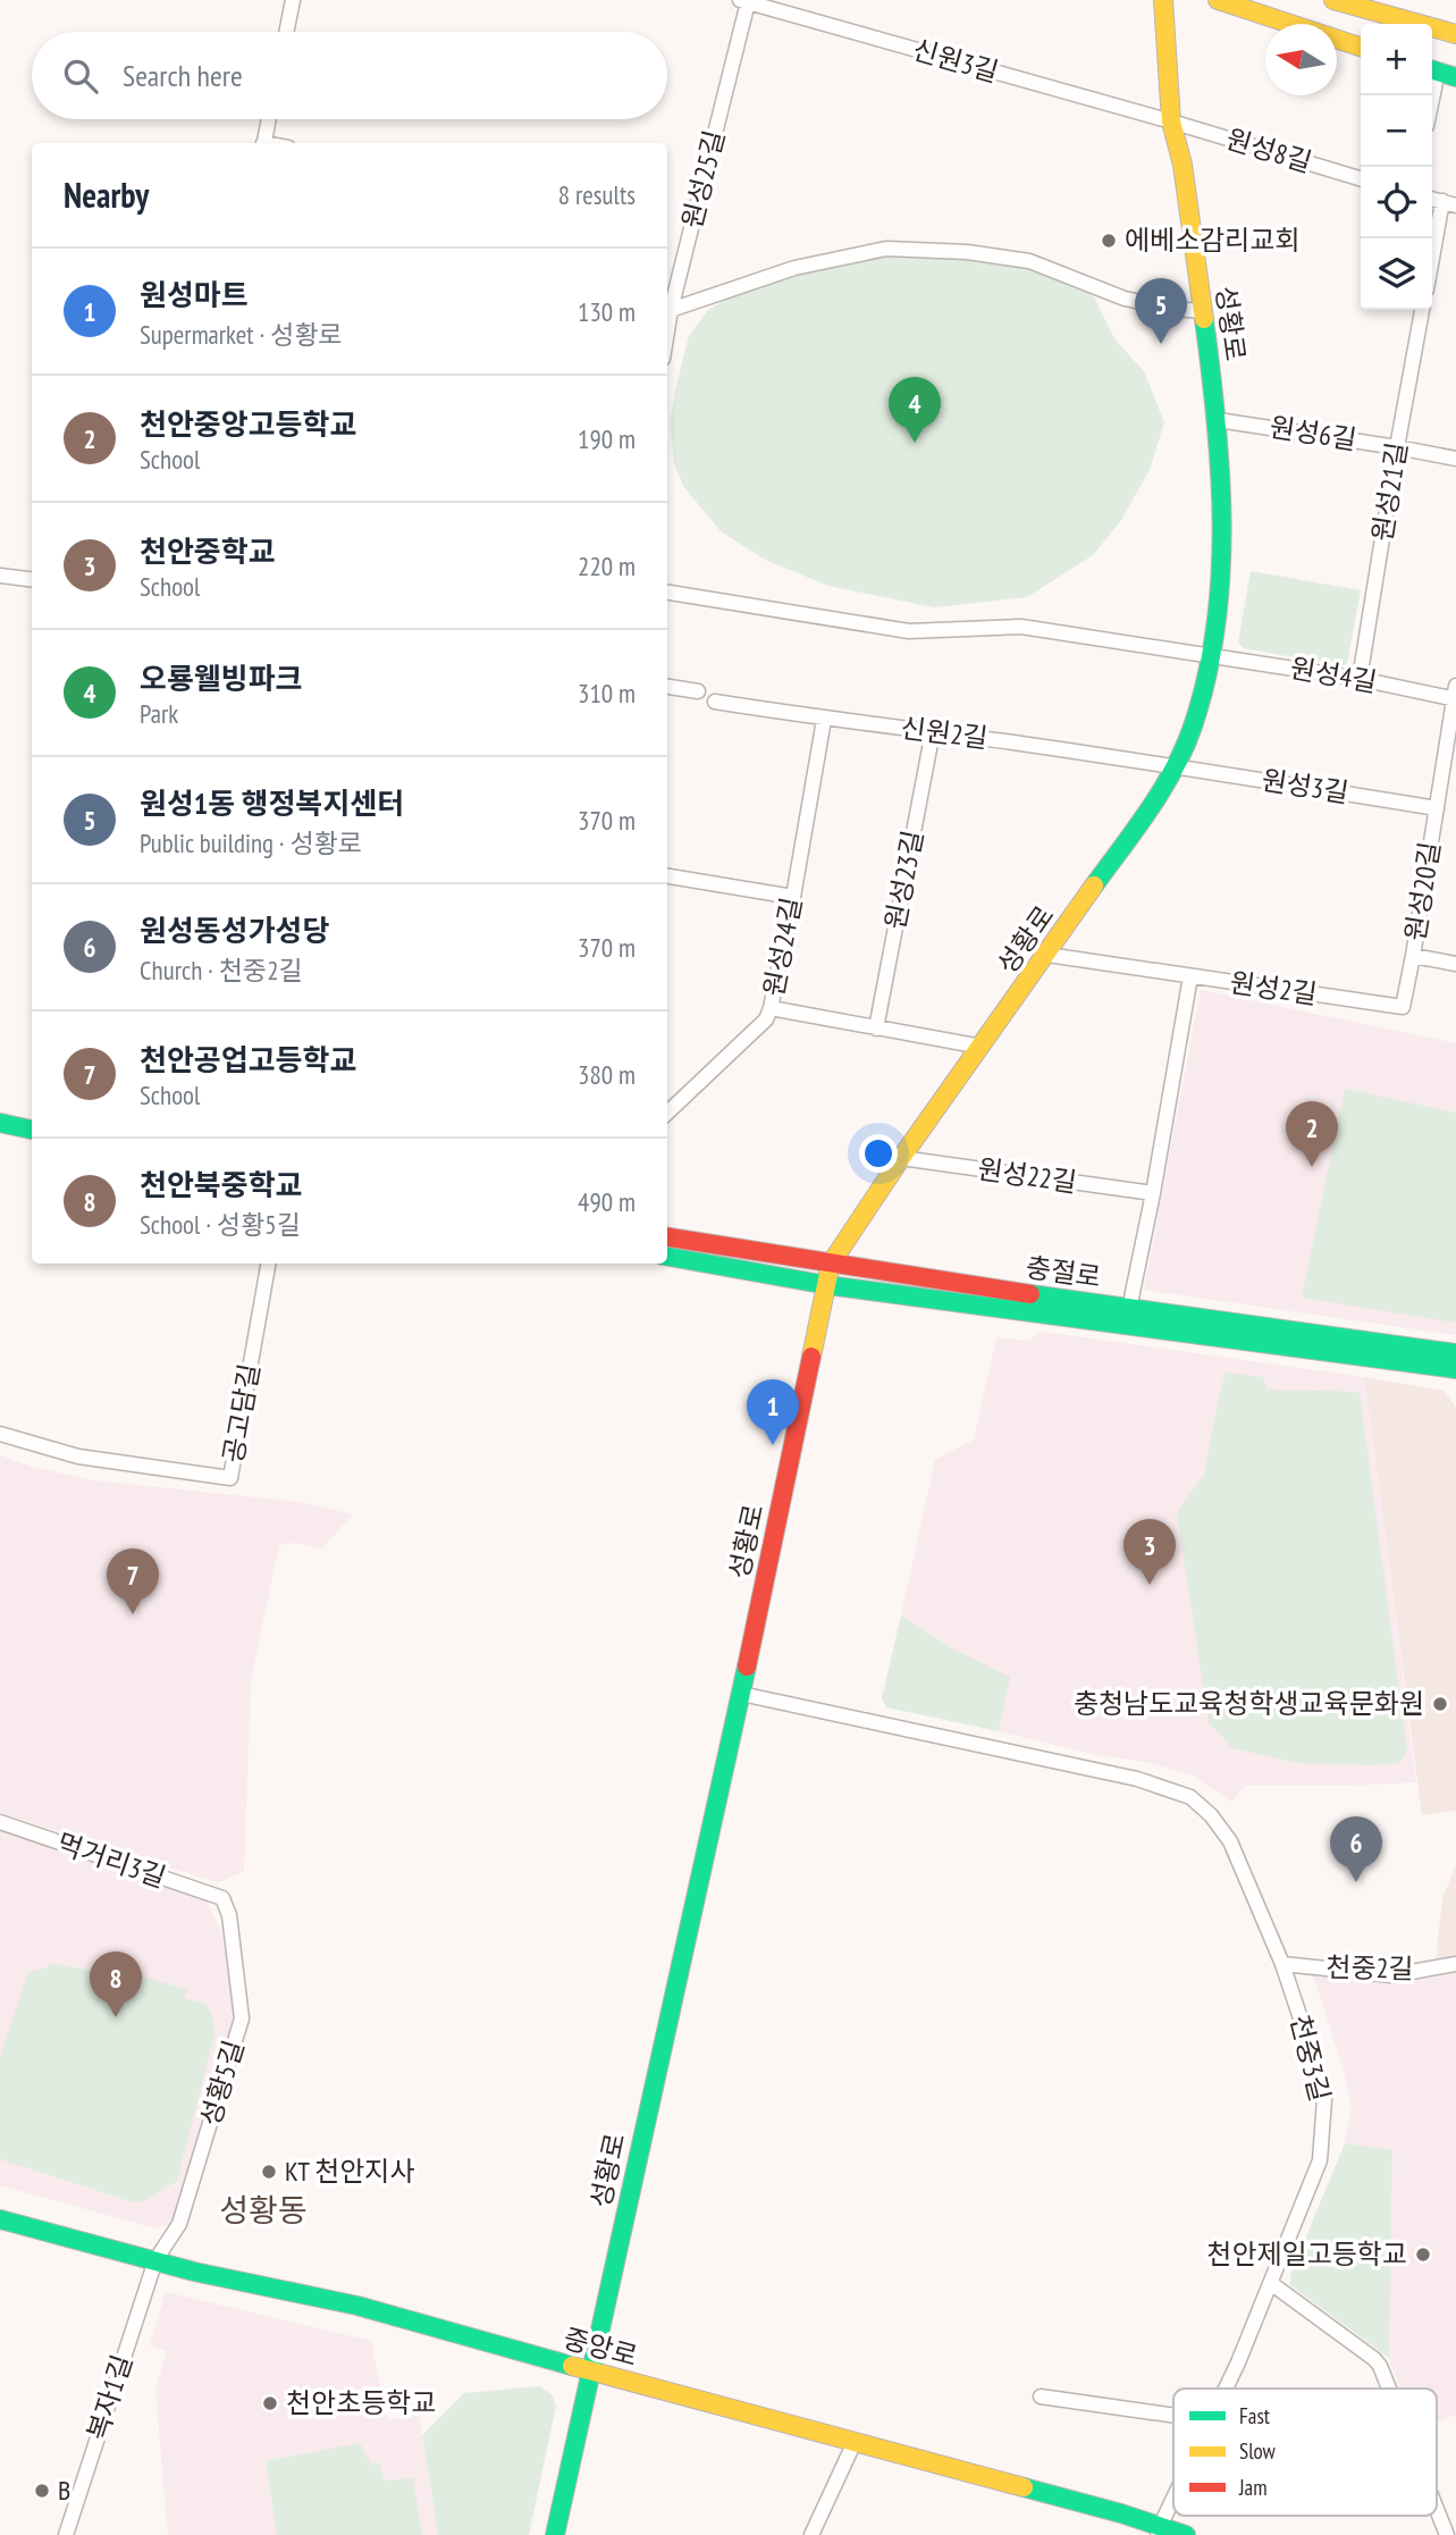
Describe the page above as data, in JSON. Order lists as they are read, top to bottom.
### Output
{
  "streets": {
    "street": [
      "신원3길",
      "원성8길",
      "원성25길",
      "성황로",
      "원성6길",
      "원성21길",
      "원성4길",
      "신원2길",
      "원성3길",
      "원성23길",
      "원성20길",
      "원성24길",
      "원성2길",
      "원성22길",
      "충절로",
      "공고담길",
      "먹거리3길",
      "천중2길",
      "천중3길",
      "성황5길",
      "중앙로",
      "복자1길"
    ]
  },
  "crossings": [
    ["신원3길", "원성8길"],
    ["신원3길", "원성25길"],
    ["신원3길", "성황로"],
    ["원성8길", "성황로"],
    ["성황로", "원성6길"],
    ["성황로", "원성4길"],
    ["성황로", "신원2길"],
    ["성황로", "원성3길"],
    ["성황로", "원성24길"],
    ["성황로", "원성2길"],
    ["성황로", "원성22길"],
    ["성황로", "충절로"],
    ["성황로", "천중3길"],
    ["성황로", "중앙로"],
    ["원성6길", "원성21길"],
    ["원성21길", "원성4길"],
    ["원성4길", "원성20길"],
    ["신원2길", "원성3길"],
    ["신원2길", "원성23길"],
    ["신원2길", "원성24길"],
    ["원성3길", "원성20길"],
    ["원성23길", "원성24길"],
    ["원성20길", "원성2길"],
    ["먹거리3길", "성황5길"],
    ["천중2길", "천중3길"],
    ["천중3길", "중앙로"],
    ["성황5길", "중앙로"],
    ["성황5길", "복자1길"],
    ["중앙로", "복자1길"]
  ],
  "districts": ["성황동"],
  "places": [
    "에베소감리교회",
    "충청남도교육청학생교육문화원",
    "KT 천안지사",
    "천안제일고등학교",
    "천안초등학교",
    "B"
  ],
  "legend": ["Fast", "Slow", "Jam"],
  "north": "left",
  "page": {
    "map_buttons": ["+", "−"],
    "search": "Search here",
    "heading": ["Nearby", "8 results"],
    "list": [
      {
        "mark": "1",
        "name": "원성마트",
        "note": "Supermarket · 성황로",
        "value": "130 m"
      },
      {
        "mark": "2",
        "name": "천안중앙고등학교",
        "note": "School",
        "value": "190 m"
      },
      {
        "mark": "3",
        "name": "천안중학교",
        "note": "School",
        "value": "220 m"
      },
      {
        "mark": "4",
        "name": "오룡웰빙파크",
        "note": "Park",
        "value": "310 m"
      },
      {
        "mark": "5",
        "name": "원성1동 행정복지센터",
        "note": "Public building · 성황로",
        "value": "370 m"
      },
      {
        "mark": "6",
        "name": "원성동성가성당",
        "note": "Church · 천중2길",
        "value": "370 m"
      },
      {
        "mark": "7",
        "name": "천안공업고등학교",
        "note": "School",
        "value": "380 m"
      },
      {
        "mark": "8",
        "name": "천안북중학교",
        "note": "School · 성황5길",
        "value": "490 m"
      }
    ],
    "pins": [
      "5",
      "4",
      "2",
      "1",
      "3",
      "7",
      "6",
      "8"
    ]
  }
}
